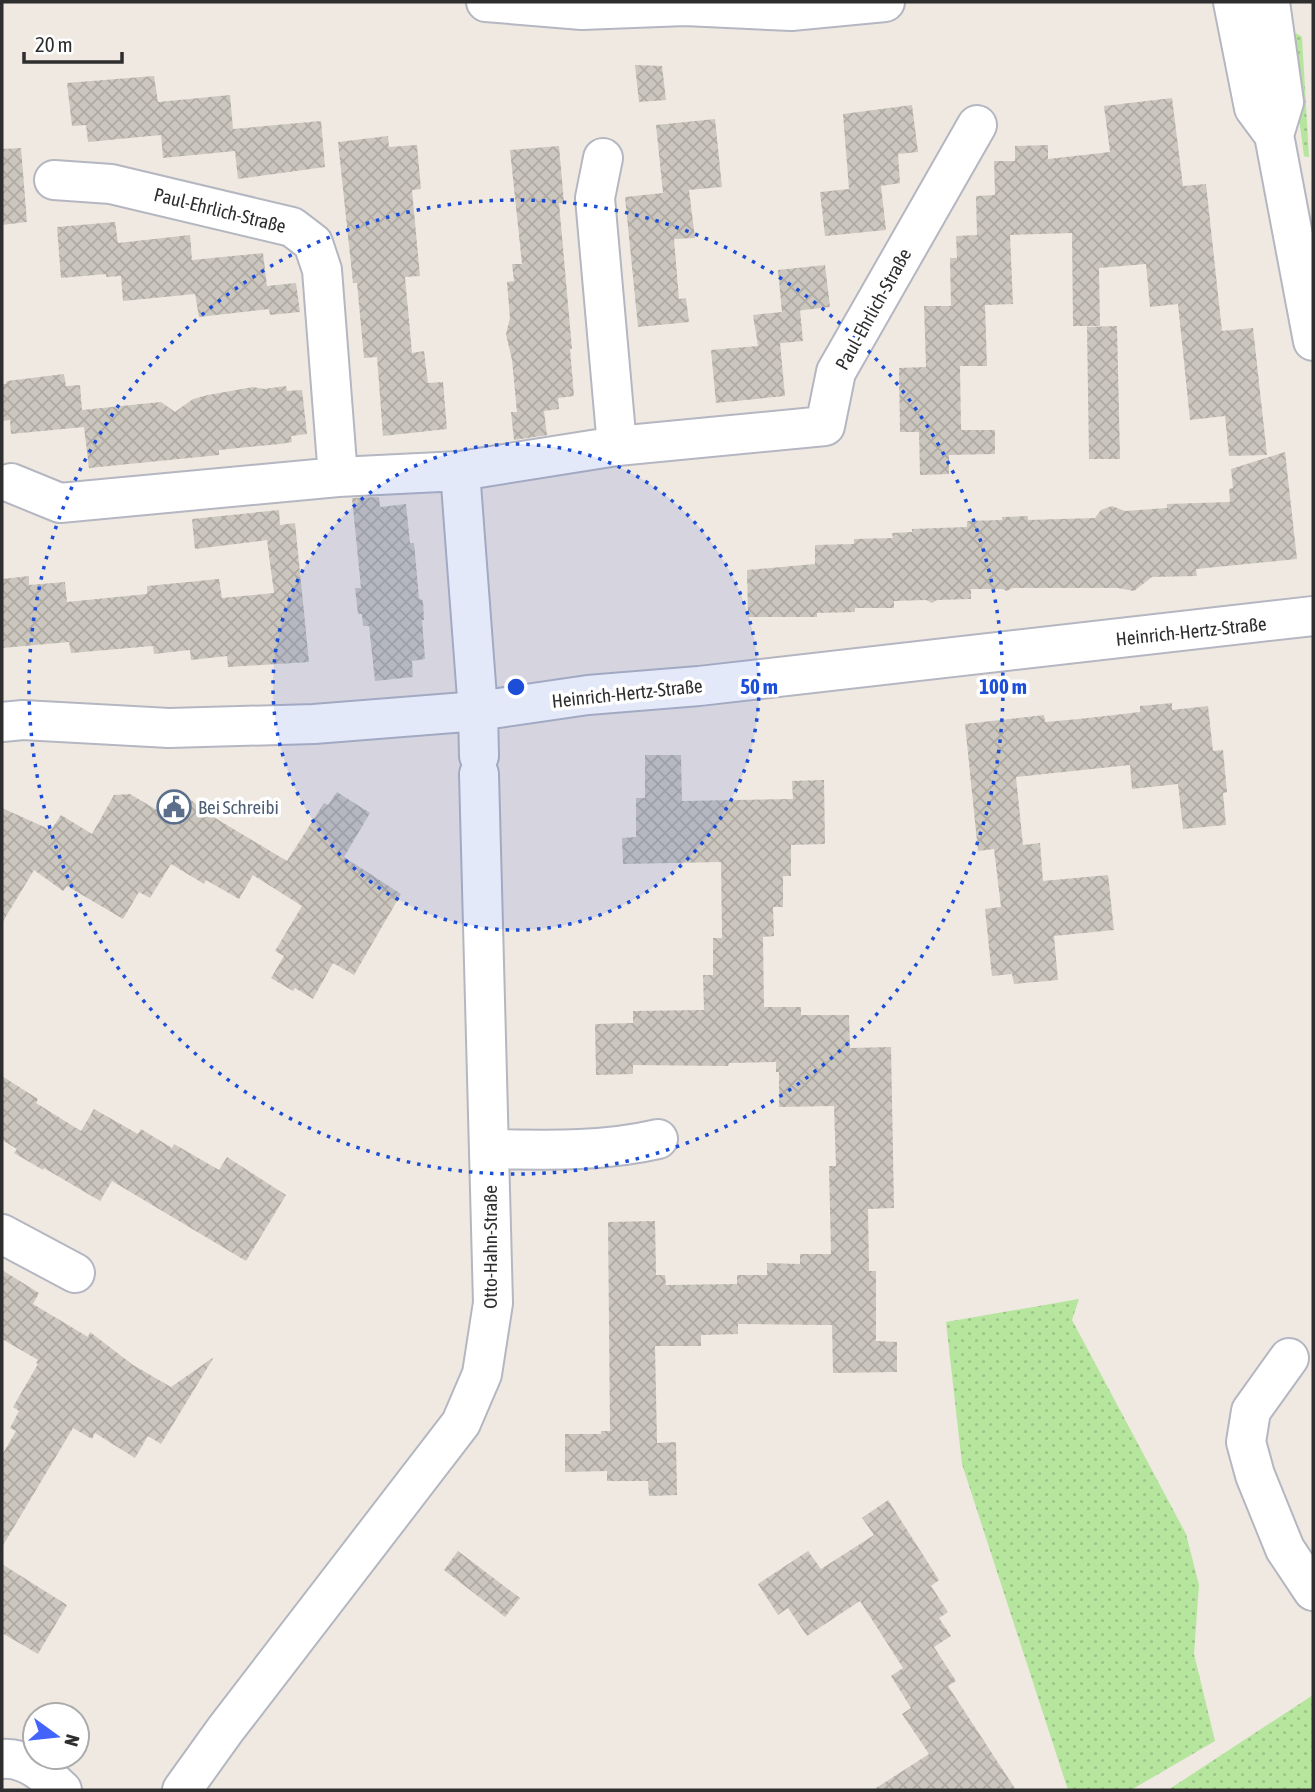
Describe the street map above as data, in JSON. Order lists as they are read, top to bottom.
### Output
{
  "streets": {
    "street": ["Paul-Ehrlich-Straße", "Heinrich-Hertz-Straße", "Otto-Hahn-Straße"]
  },
  "crossings": [
    ["Heinrich-Hertz-Straße", "Otto-Hahn-Straße"]
  ],
  "places": {
    "public building": ["Bei Schreibi"]
  },
  "scale_bar": "20 m",
  "north": "right",
  "rings": ["50 m", "100 m"]
}
